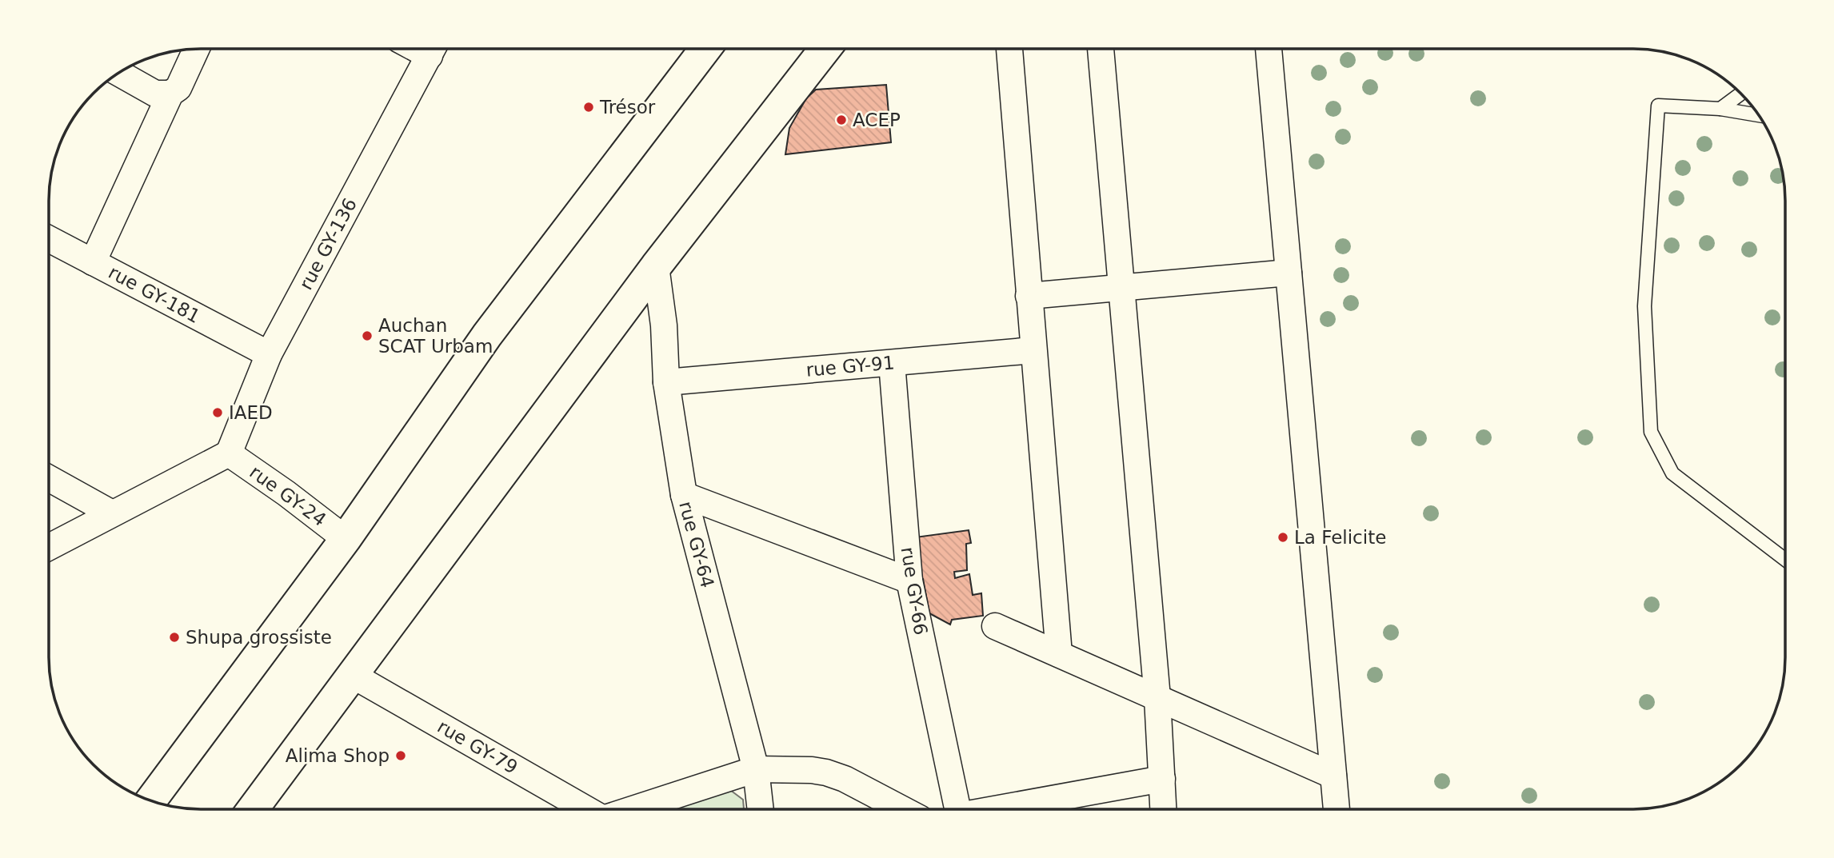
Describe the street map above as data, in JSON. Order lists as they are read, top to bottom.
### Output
{
  "streets": {
    "street": [
      "rue GY-136",
      "rue GY-181",
      "rue GY-91",
      "rue GY-24",
      "rue GY-64",
      "rue GY-66",
      "rue GY-79"
    ]
  },
  "crossings": [
    ["rue GY-136", "rue GY-181"],
    ["rue GY-136", "rue GY-24"],
    ["rue GY-91", "rue GY-64"],
    ["rue GY-91", "rue GY-66"]
  ],
  "places": [
    "Trésor",
    "ACEP",
    "Auchan SCAT Urbam",
    "IAED",
    "La Felicite",
    "Shupa grossiste",
    "Alima Shop"
  ]
}
